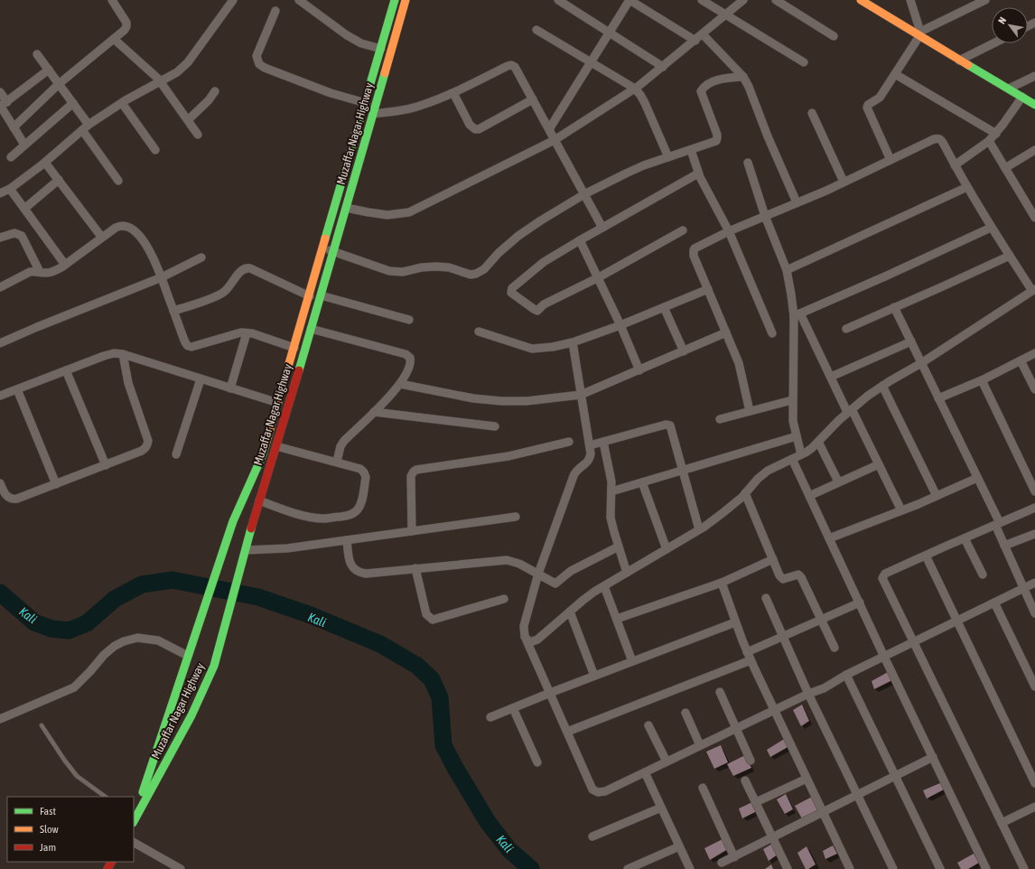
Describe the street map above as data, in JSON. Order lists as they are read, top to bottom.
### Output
{
  "streets": {
    "main road": ["Muzaffar Nagar Highway"]
  },
  "water": ["Kali"],
  "legend": ["Fast", "Slow", "Jam"],
  "north": "top left"
}
